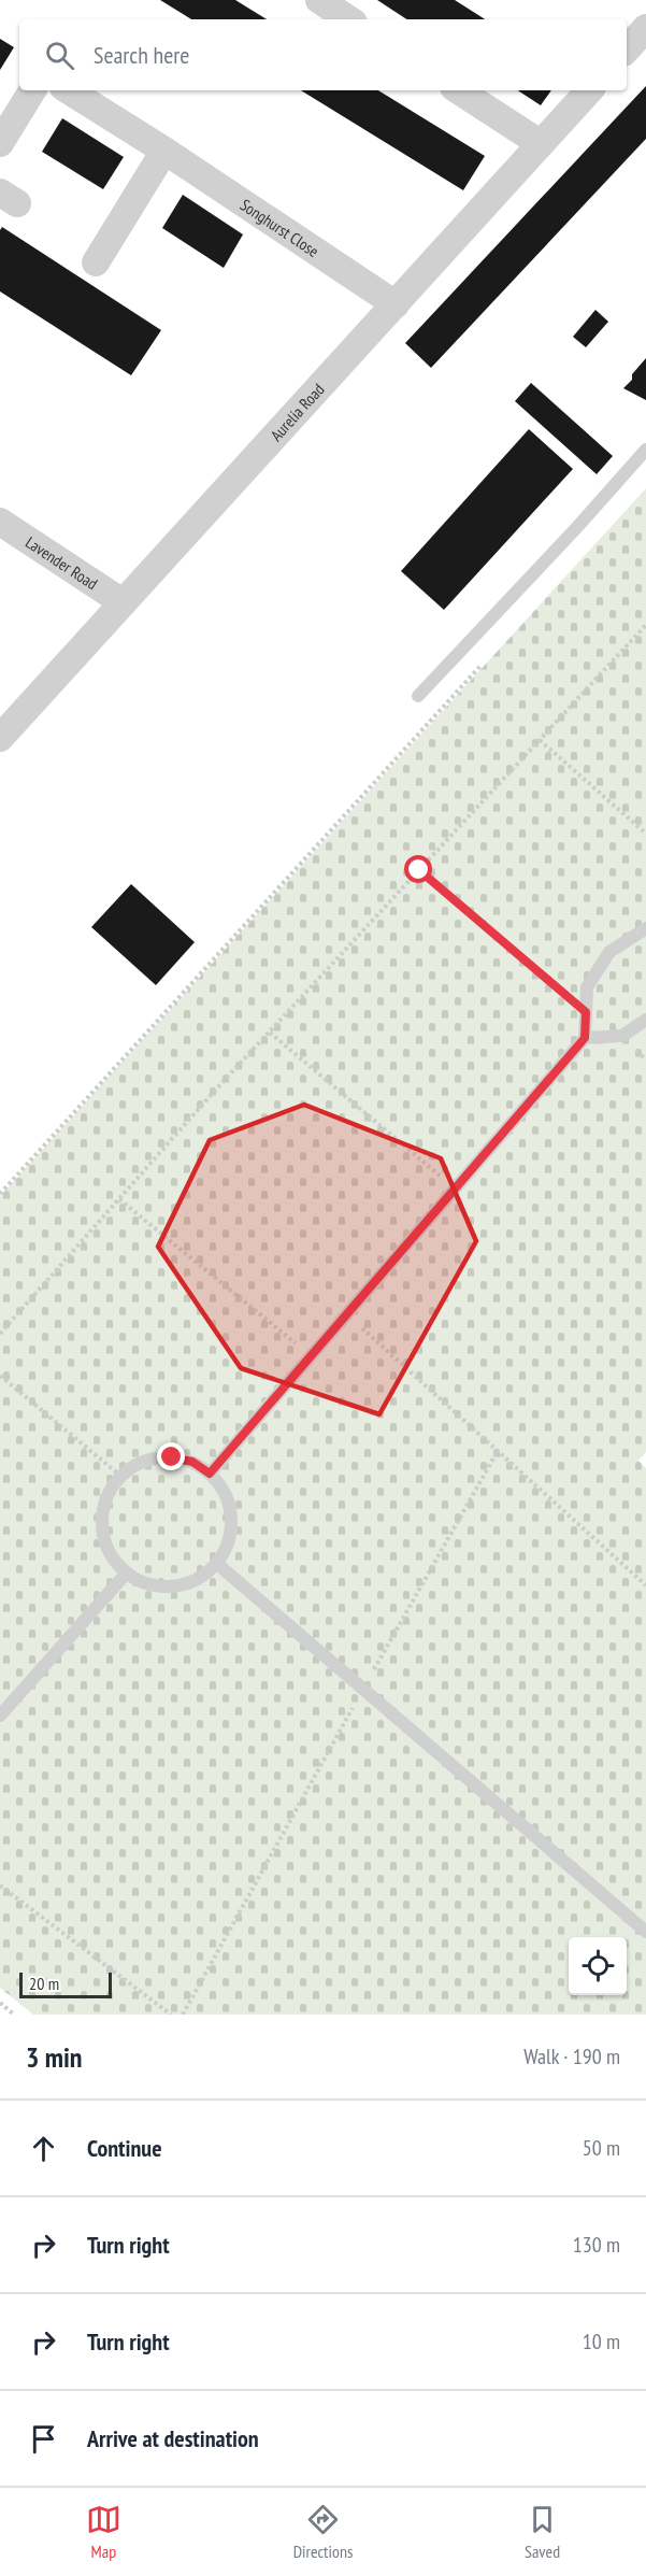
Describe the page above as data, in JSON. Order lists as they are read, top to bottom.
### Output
{
  "streets": {
    "street": ["Songhurst Close", "Aurelia Road", "Lavender Road"]
  },
  "crossings": [
    ["Songhurst Close", "Aurelia Road"],
    ["Aurelia Road", "Lavender Road"]
  ],
  "scale_bar": "20 m",
  "page": {
    "search": "Search here",
    "scale": "20 m",
    "heading": ["3 min", "Walk · 190 m"],
    "list": [
      ["Continue", "50 m"],
      ["Turn right", "130 m"],
      ["Turn right", "10 m"],
      "Arrive at destination"
    ],
    "nav": ["Map", "Directions", "Saved"]
  }
}
